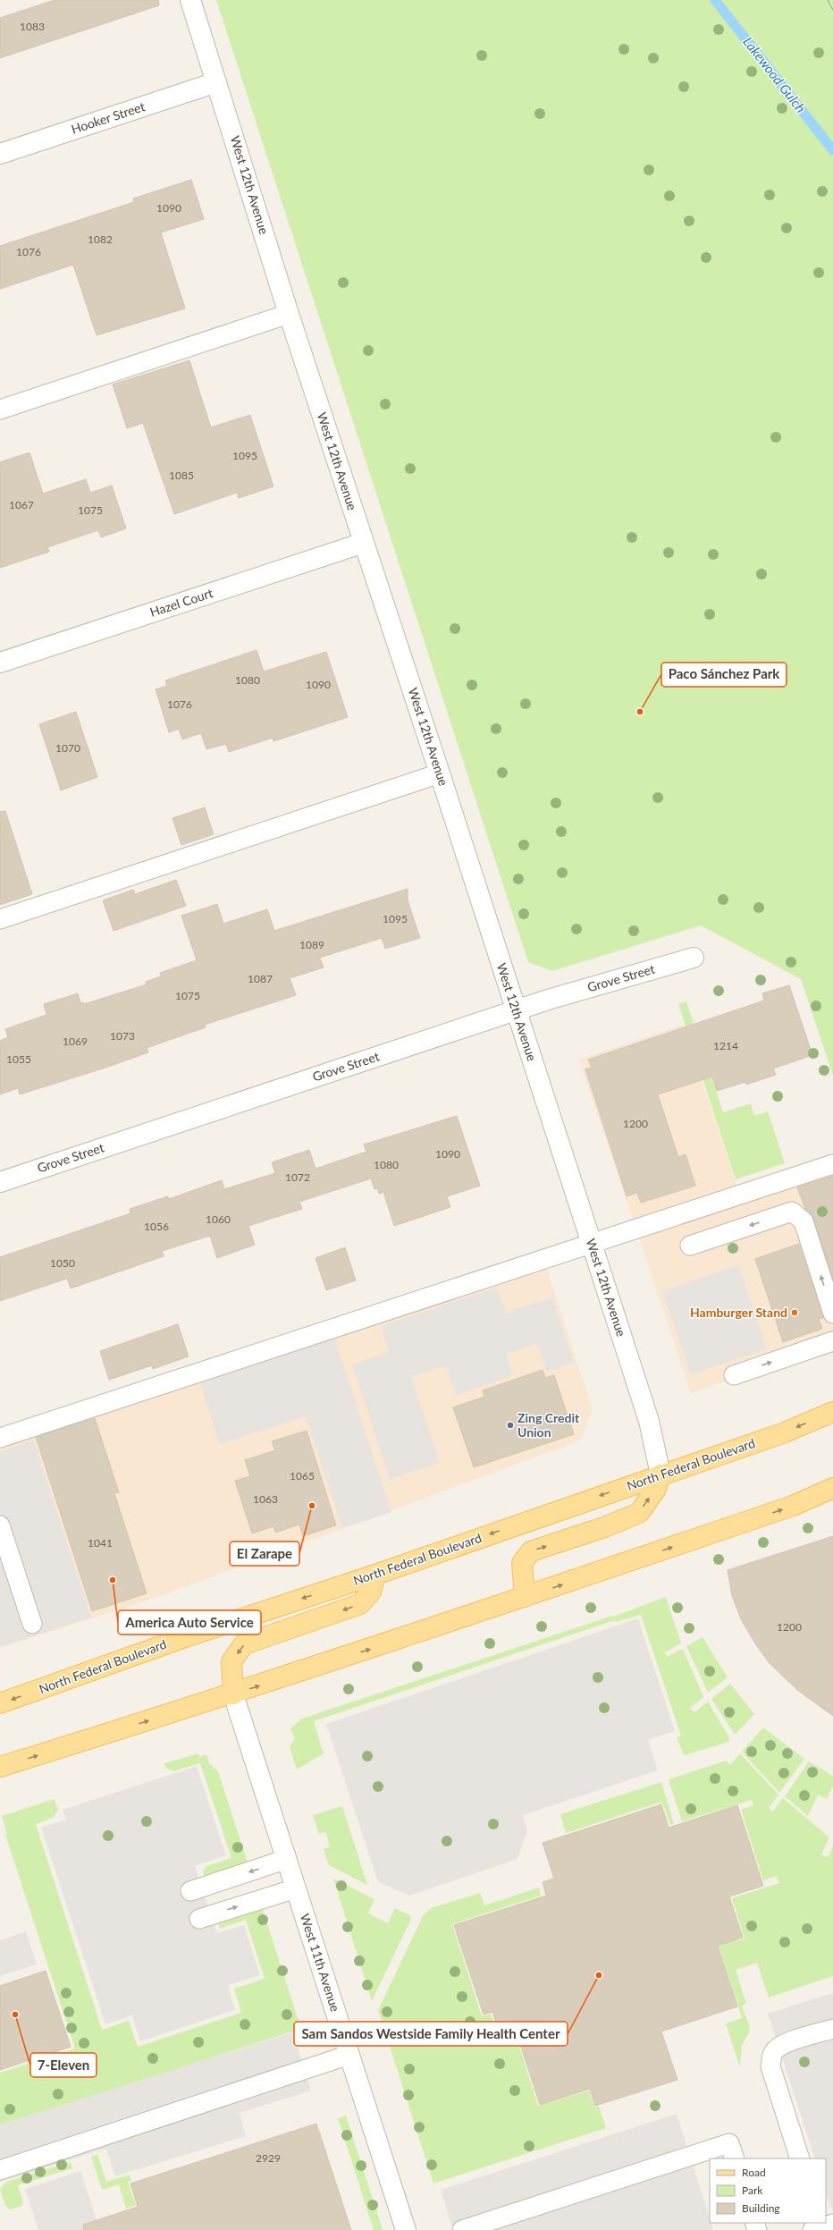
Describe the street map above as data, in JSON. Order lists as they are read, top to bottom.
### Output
{
  "streets": {
    "main road": ["North Federal Boulevard"],
    "street": [
      "Hooker Street",
      "West 12th Avenue",
      "Hazel Court",
      "Grove Street",
      "West 11th Avenue"
    ]
  },
  "crossings": [
    ["Hooker Street", "West 12th Avenue"],
    ["West 12th Avenue", "Hazel Court"],
    ["West 12th Avenue", "Grove Street"],
    ["West 12th Avenue", "North Federal Boulevard"]
  ],
  "water": ["Lakewood Gulch"],
  "places": [
    "Paco Sánchez Park",
    "Hamburger Stand",
    "Zing Credit Union",
    "El Zarape",
    "America Auto Service",
    "Sam Sandos Westside Family Health Center",
    "7-Eleven"
  ],
  "house_numbers": [
    "1083",
    "1090",
    "1082",
    "1076",
    "1095",
    "1085",
    "1067",
    "1075",
    "1080",
    "1090",
    "1076",
    "1070",
    "1095",
    "1089",
    "1087",
    "1075",
    "1073",
    "1069",
    "1214",
    "1055",
    "1200",
    "1090",
    "1080",
    "1072",
    "1060",
    "1056",
    "1050",
    "1065",
    "1063",
    "1041",
    "1200",
    "2929"
  ],
  "legend": ["Road", "Park", "Building"]
}
